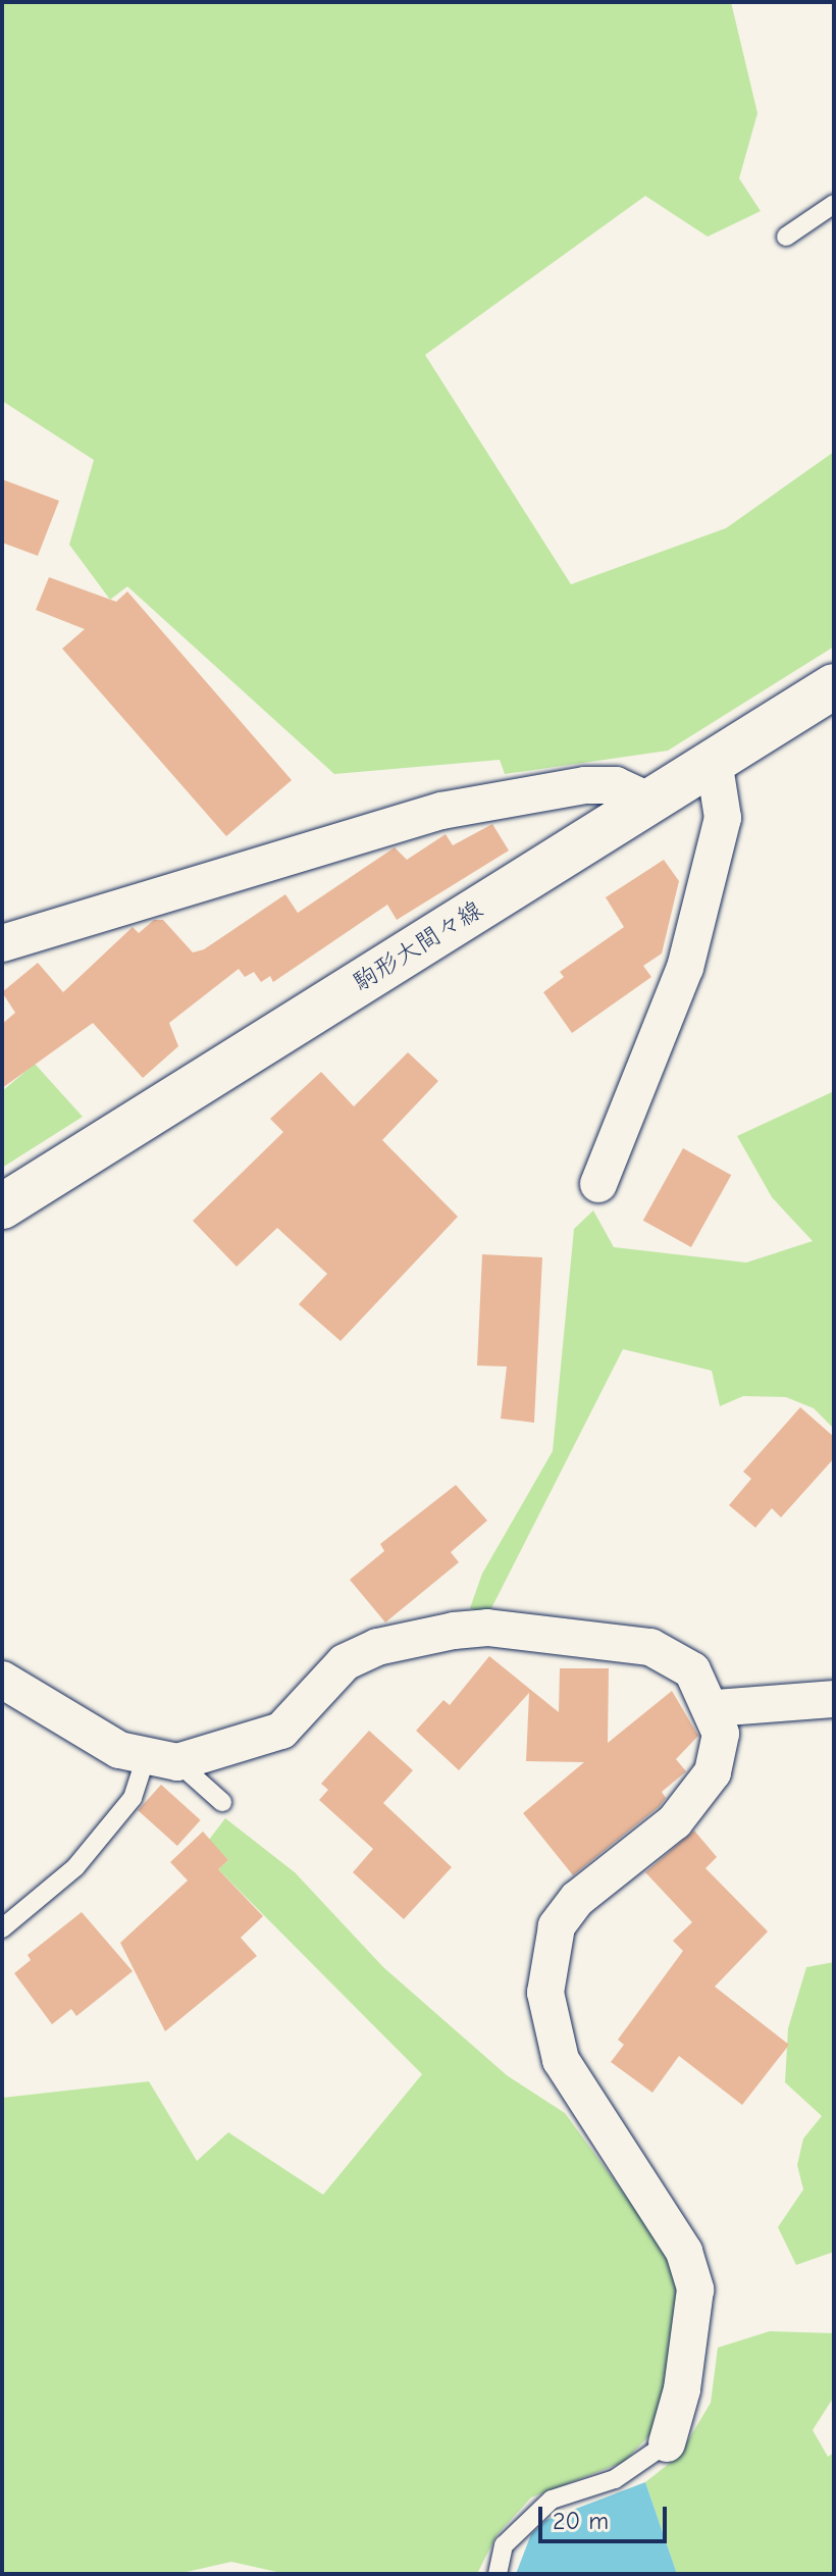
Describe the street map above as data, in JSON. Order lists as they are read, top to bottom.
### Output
{
  "streets": {
    "main road": ["駒形大間々線"]
  },
  "scale_bar": "20 m"
}
